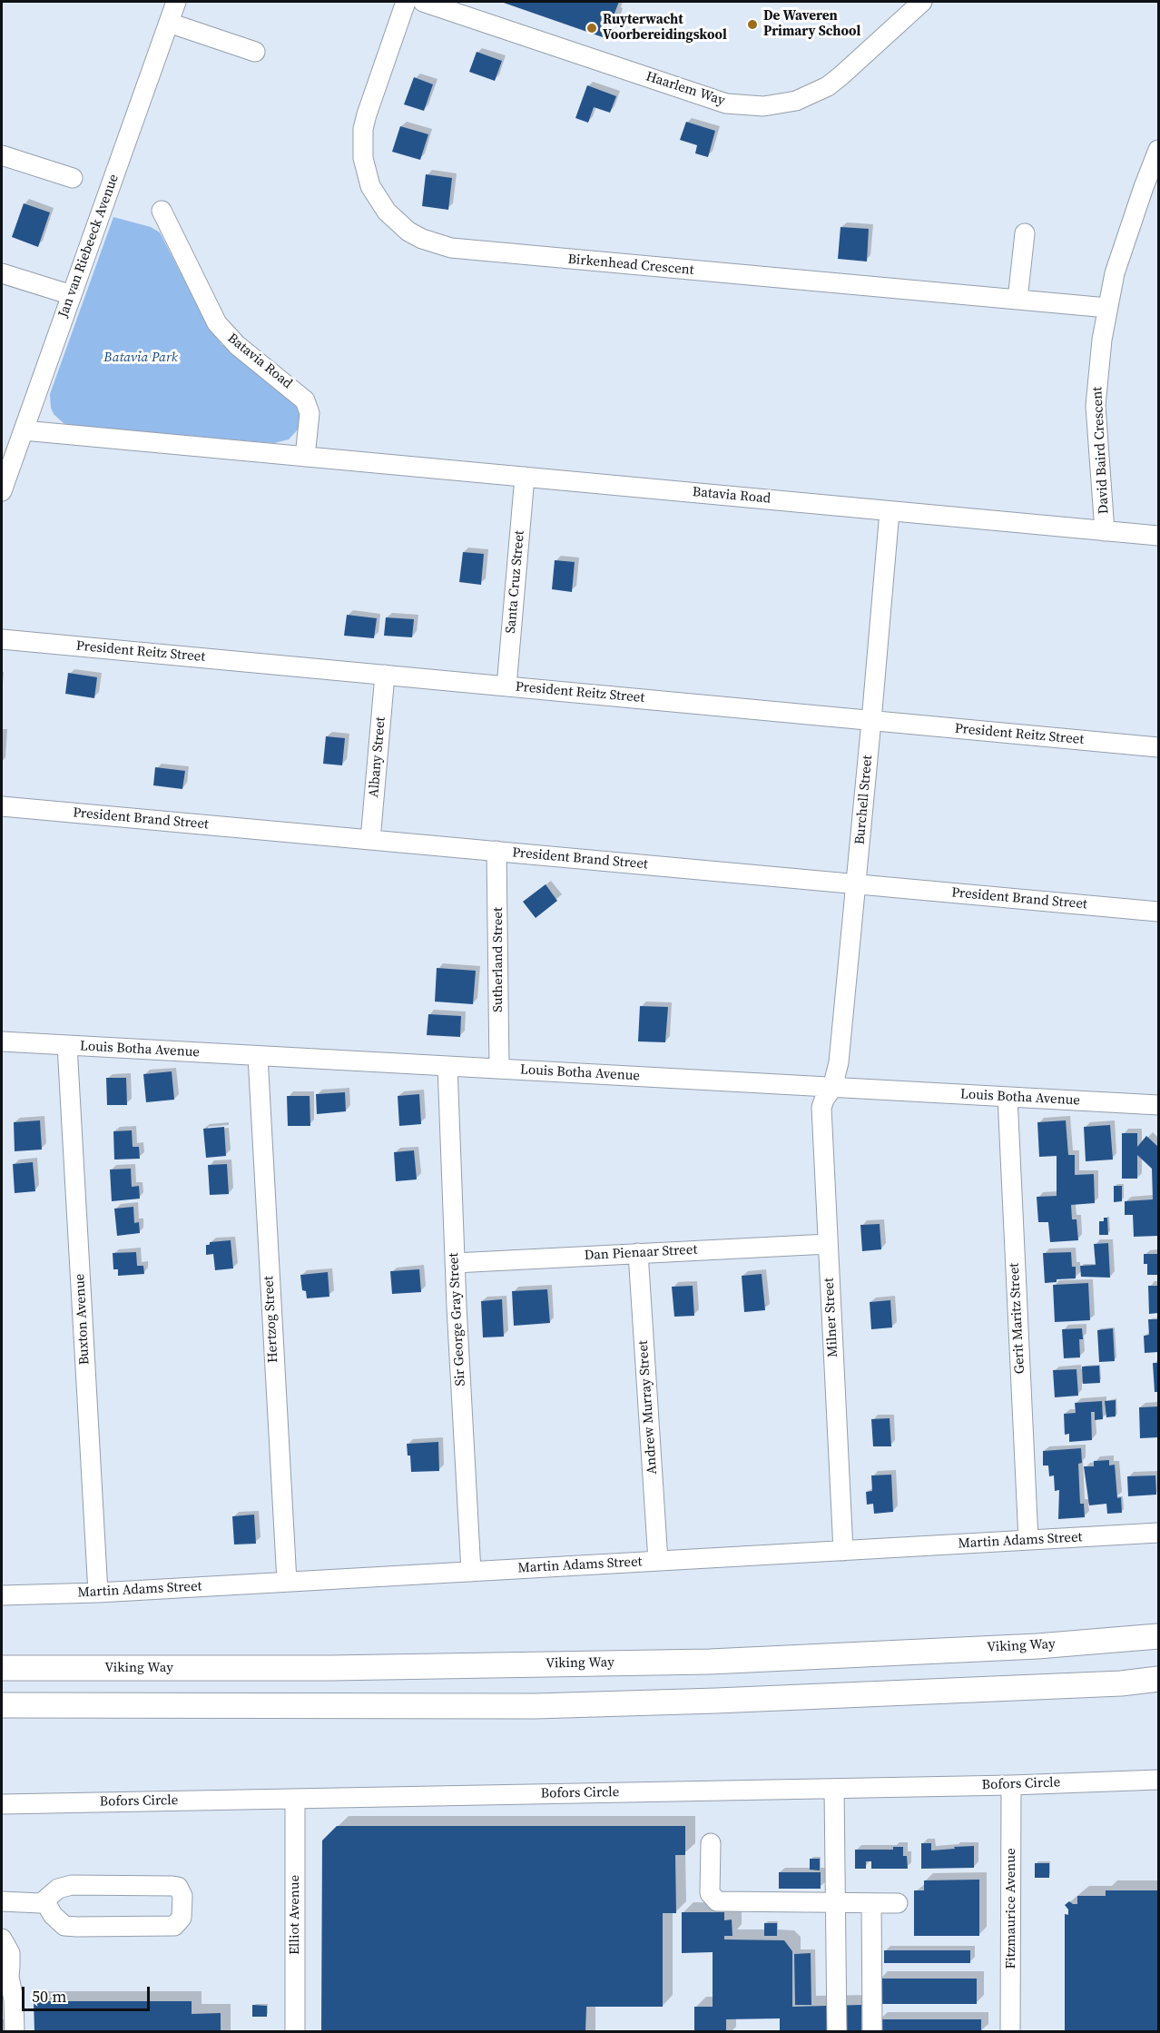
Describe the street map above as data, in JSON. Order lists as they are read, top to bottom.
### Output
{
  "streets": {
    "main road": ["Viking Way"],
    "street": [
      "Haarlem Way",
      "Jan van Riebeeck Avenue",
      "Birkenhead Crescent",
      "Batavia Road",
      "David Baird Crescent",
      "Santa Cruz Street",
      "President Reitz Street",
      "Albany Street",
      "Burchell Street",
      "President Brand Street",
      "Sutherland Street",
      "Louis Botha Avenue",
      "Dan Pienaar Street",
      "Milner Street",
      "Gerit Maritz Street",
      "Buxton Avenue",
      "Hertzog Street",
      "Sir George Gray Street",
      "Andrew Murray Street",
      "Martin Adams Street",
      "Bofors Circle",
      "Fitzmaurice Avenue",
      "Elliot Avenue"
    ]
  },
  "crossings": [
    ["Jan van Riebeeck Avenue", "Batavia Road"],
    ["Birkenhead Crescent", "David Baird Crescent"],
    ["Batavia Road", "David Baird Crescent"],
    ["Batavia Road", "Santa Cruz Street"],
    ["Batavia Road", "Burchell Street"],
    ["Santa Cruz Street", "President Reitz Street"],
    ["President Reitz Street", "Albany Street"],
    ["President Reitz Street", "Burchell Street"],
    ["Albany Street", "President Brand Street"],
    ["Burchell Street", "President Brand Street"],
    ["Burchell Street", "Louis Botha Avenue"],
    ["Burchell Street", "Milner Street"],
    ["President Brand Street", "Sutherland Street"],
    ["Sutherland Street", "Louis Botha Avenue"],
    ["Louis Botha Avenue", "Milner Street"],
    ["Louis Botha Avenue", "Gerit Maritz Street"],
    ["Louis Botha Avenue", "Buxton Avenue"],
    ["Louis Botha Avenue", "Hertzog Street"],
    ["Louis Botha Avenue", "Sir George Gray Street"],
    ["Dan Pienaar Street", "Milner Street"],
    ["Dan Pienaar Street", "Sir George Gray Street"],
    ["Dan Pienaar Street", "Andrew Murray Street"],
    ["Milner Street", "Martin Adams Street"],
    ["Gerit Maritz Street", "Martin Adams Street"],
    ["Buxton Avenue", "Martin Adams Street"],
    ["Hertzog Street", "Martin Adams Street"],
    ["Sir George Gray Street", "Martin Adams Street"],
    ["Andrew Murray Street", "Martin Adams Street"],
    ["Bofors Circle", "Fitzmaurice Avenue"],
    ["Bofors Circle", "Elliot Avenue"]
  ],
  "parks": ["Batavia Park"],
  "places": ["De Waveren Primary School", "Ruyterwacht Voorbereidingskool"],
  "scale_bar": "50 m"
}
